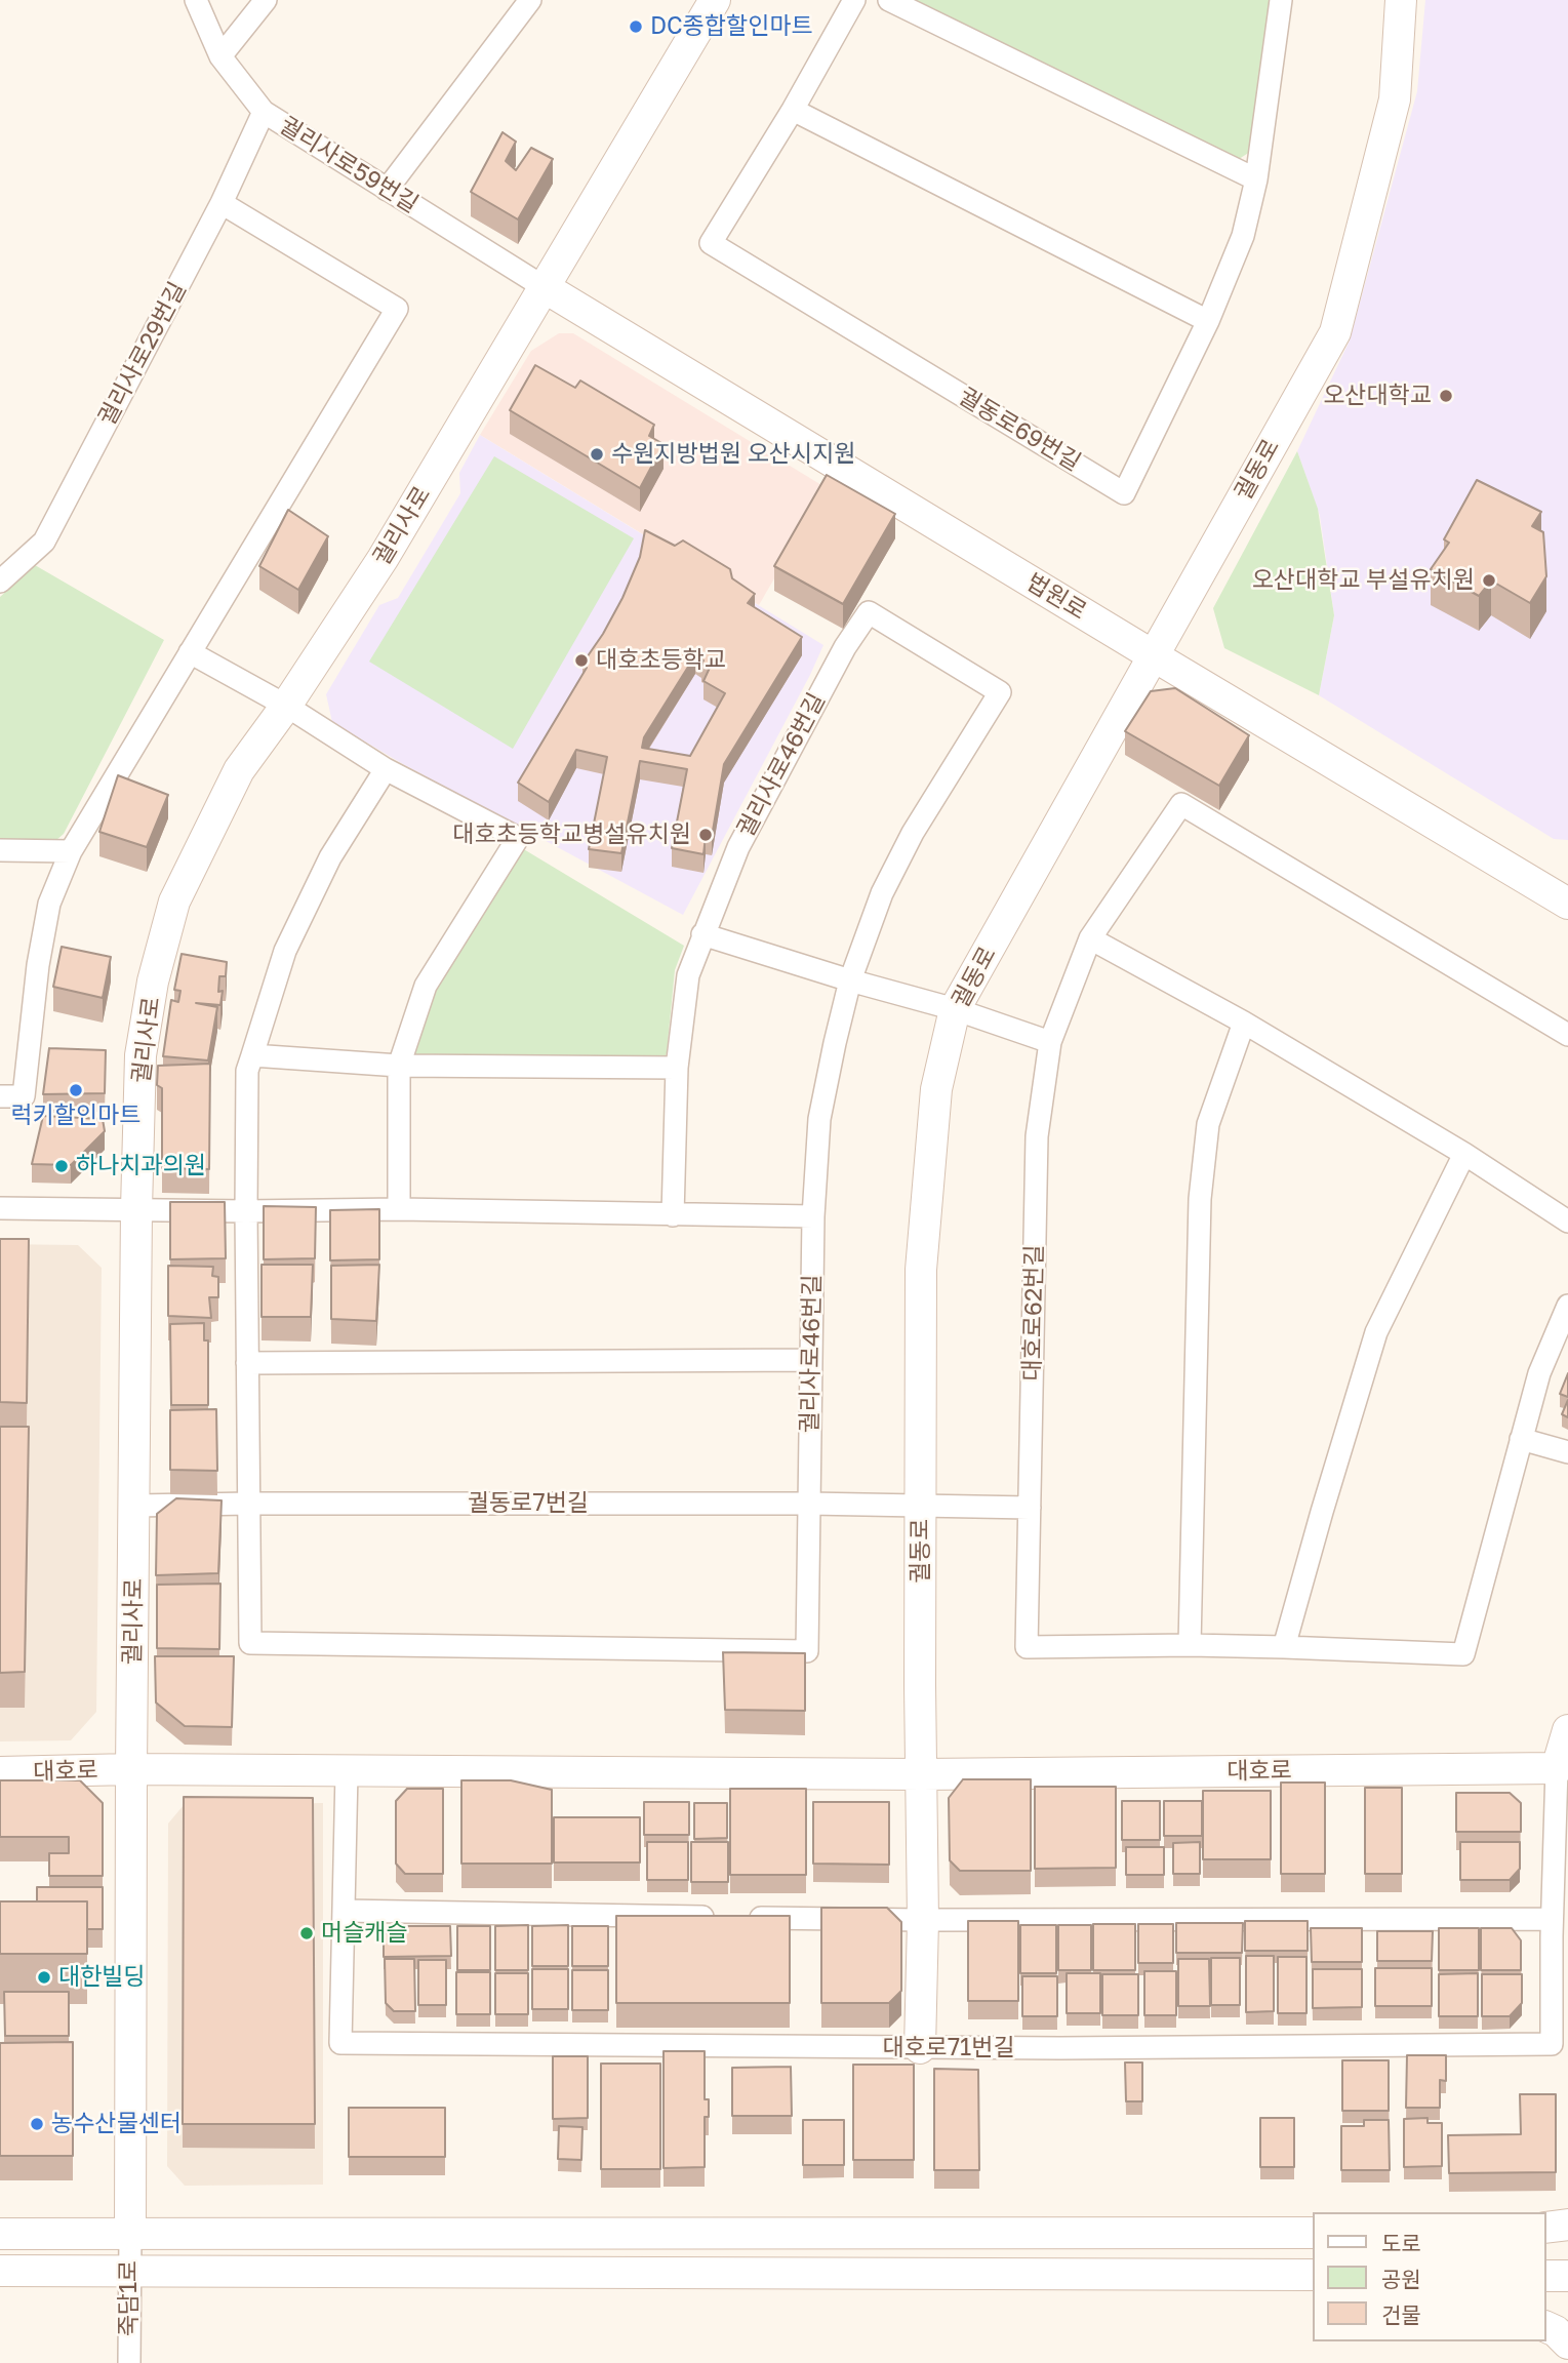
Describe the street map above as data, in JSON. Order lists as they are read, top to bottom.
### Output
{
  "streets": {
    "street": [
      "궐리사로59번길",
      "궐리사로29번길",
      "궐동로69번길",
      "궐동로",
      "궐리사로",
      "법원로",
      "궐리사로46번길",
      "대호로62번길",
      "궐동로7번길",
      "대호로",
      "대호로71번길",
      "죽담1로"
    ]
  },
  "crossings": [
    ["궐리사로59번길", "궐리사로29번길"],
    ["궐리사로59번길", "궐리사로"],
    ["궐리사로59번길", "법원로"],
    ["궐동로", "법원로"],
    ["궐동로", "궐동로7번길"],
    ["궐동로", "대호로"],
    ["궐동로", "대호로71번길"],
    ["궐리사로", "법원로"],
    ["궐리사로", "궐동로7번길"],
    ["궐리사로", "대호로"],
    ["궐리사로", "죽담1로"],
    ["궐리사로46번길", "궐동로7번길"],
    ["대호로62번길", "궐동로7번길"],
    ["대호로", "대호로71번길"]
  ],
  "places": [
    "DC종합할인마트",
    "오산대학교",
    "수원지방법원 오산시지원",
    "오산대학교 부설유치원",
    "대호초등학교",
    "대호초등학교병설유치원",
    "럭키할인마트",
    "하나치과의원",
    "머슬캐슬",
    "대한빌딩",
    "농수산물센터"
  ],
  "legend": ["도로", "공원", "건물"]
}
